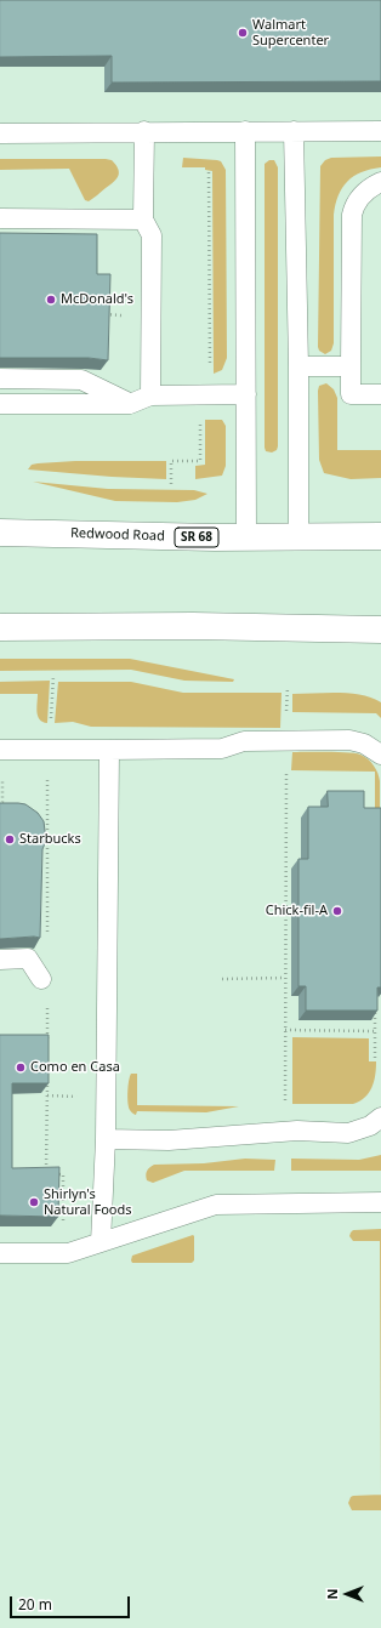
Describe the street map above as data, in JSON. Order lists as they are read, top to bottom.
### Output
{
  "streets": {
    "main road": ["Redwood Road", "SR 68"]
  },
  "places": [
    "Walmart Supercenter",
    "McDonald's",
    "Starbucks",
    "Chick-fil-A",
    "Como en Casa",
    "Shirlyn's Natural Foods"
  ],
  "scale_bar": "20 m",
  "north": "left"
}
